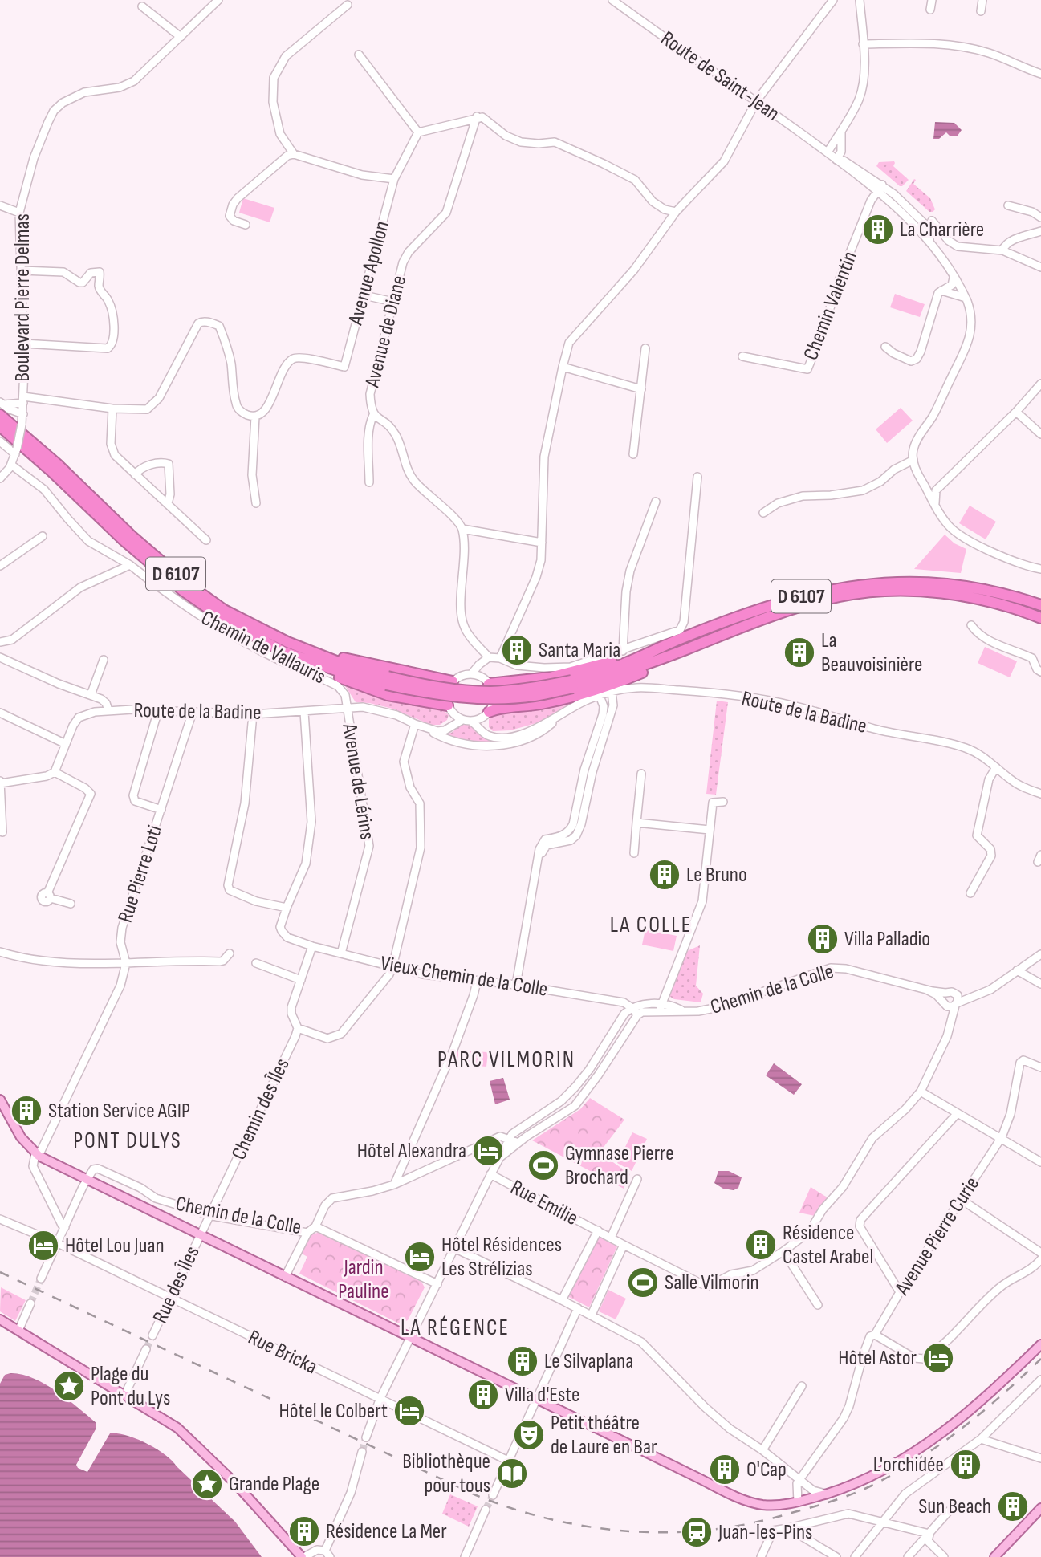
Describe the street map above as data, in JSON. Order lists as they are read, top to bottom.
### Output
{
  "streets": {
    "highway": ["D 6107"],
    "street": [
      "Route de Saint-Jean",
      "Avenue Apollon",
      "Boulevard Pierre Delmas",
      "Chemin Valentin",
      "Avenue de Diane",
      "Chemin de Vallauris",
      "Route de la Badine",
      "Avenue de Lérins",
      "Rue Pierre Loti",
      "Vieux Chemin de la Colle",
      "Chemin de la Colle",
      "Chemin des Îles",
      "Rue Emilie",
      "Avenue Pierre Curie",
      "Rue des Îles",
      "Rue Bricka"
    ]
  },
  "crossings": [
    ["Route de Saint-Jean", "Chemin Valentin"],
    ["Boulevard Pierre Delmas", "Chemin de Vallauris"],
    ["Chemin de Vallauris", "Route de la Badine"],
    ["Chemin de Vallauris", "Avenue de Lérins"],
    ["Route de la Badine", "Avenue de Lérins"],
    ["Route de la Badine", "Rue Pierre Loti"],
    ["Avenue de Lérins", "Vieux Chemin de la Colle"],
    ["Vieux Chemin de la Colle", "Chemin de la Colle"],
    ["Chemin de la Colle", "Chemin des Îles"],
    ["Chemin des Îles", "Rue des Îles"],
    ["Rue des Îles", "Rue Bricka"]
  ],
  "districts": [
    "LA COLLE",
    "PARC VILMORIN",
    "PONT DULYS",
    "LA RÉGENCE"
  ],
  "parks": ["Jardin Pauline"],
  "places": {
    "building": [
      "La Charrière",
      "Santa Maria",
      "La Beauvoisinière",
      "Le Bruno",
      "Villa Palladio",
      "Station Service AGIP",
      "Résidence Castel Arabel",
      "Le Silvaplana",
      "Villa d'Este",
      "L'orchidée",
      "O'Cap",
      "Sun Beach",
      "Résidence La Mer"
    ],
    "hotel": [
      "Hôtel Alexandra",
      "Hôtel Lou Juan",
      "Hôtel Résidences Les Strélizias",
      "Hôtel Astor",
      "Hôtel le Colbert"
    ],
    "sports": ["Gymnase Pierre Brochard", "Salle Vilmorin"],
    "place": ["Plage du Pont du Lys", "Grande Plage"],
    "theatre": ["Petit théâtre de Laure en Bar"],
    "library": ["Bibliothèque pour tous"],
    "station": ["Juan-les-Pins"]
  }
}
